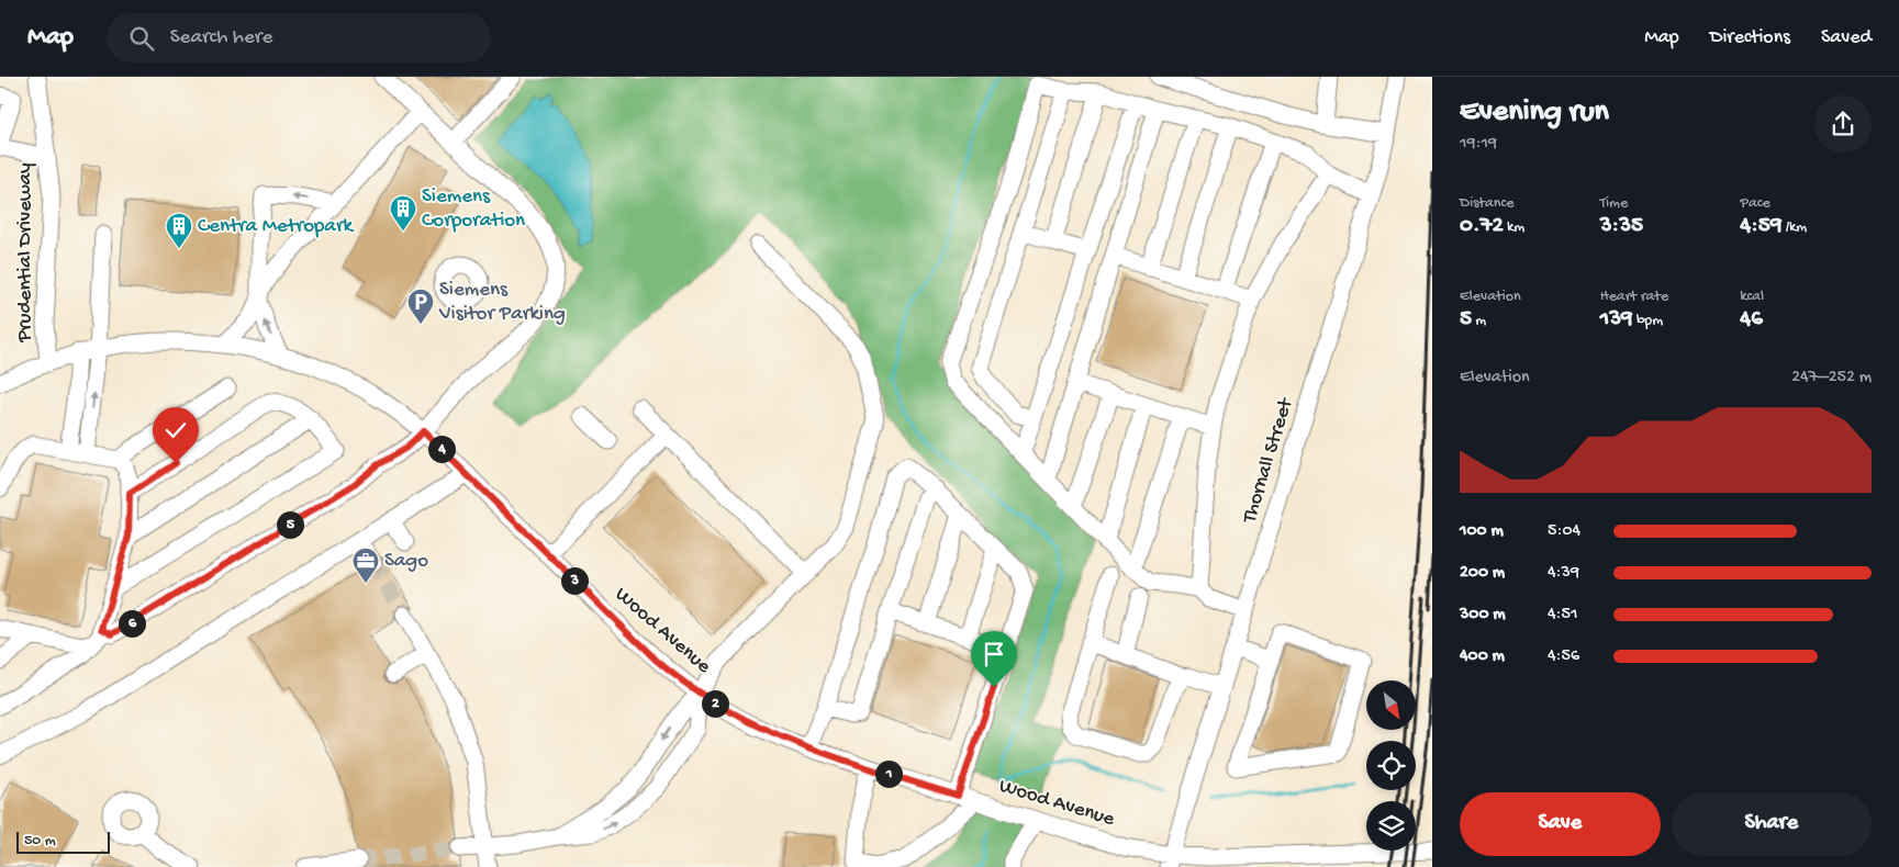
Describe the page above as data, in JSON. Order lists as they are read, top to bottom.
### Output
{
  "streets": {
    "street": ["Prudential Driveway", "Thornall Street", "Wood Avenue"]
  },
  "crossings": [
    ["Prudential Driveway", "Wood Avenue"],
    ["Thornall Street", "Wood Avenue"]
  ],
  "places": {
    "building": ["Siemens Corporation", "Centra Metropark"],
    "parking": ["Siemens Visitor Parking"],
    "office": ["Sago"]
  },
  "scale_bar": "50 m",
  "north": "bottom right",
  "page": {
    "header": "Map",
    "search": "Search here",
    "nav": ["Map", "Directions", "Saved"],
    "heading": ["Evening run", "19:19"],
    "stats": [
      ["Distance", "0.72 km"],
      ["Time", "3:35"],
      ["Pace", "4:59 /km"],
      ["Elevation", "5 m"],
      ["Heart rate", "139 bpm"],
      ["kcal", "46"]
    ],
    "chart": ["Elevation", "247–252 m"],
    "pins": [
      "4",
      "5",
      "3",
      "6",
      "2",
      "1"
    ],
    "list": [
      {
        "name": "100 m",
        "note": "5:04"
      },
      {
        "name": "200 m",
        "note": "4:39"
      },
      {
        "name": "300 m",
        "note": "4:51"
      },
      {
        "name": "400 m",
        "note": "4:56"
      }
    ],
    "buttons": ["Save", "Share"],
    "scale": "50 m"
  }
}
